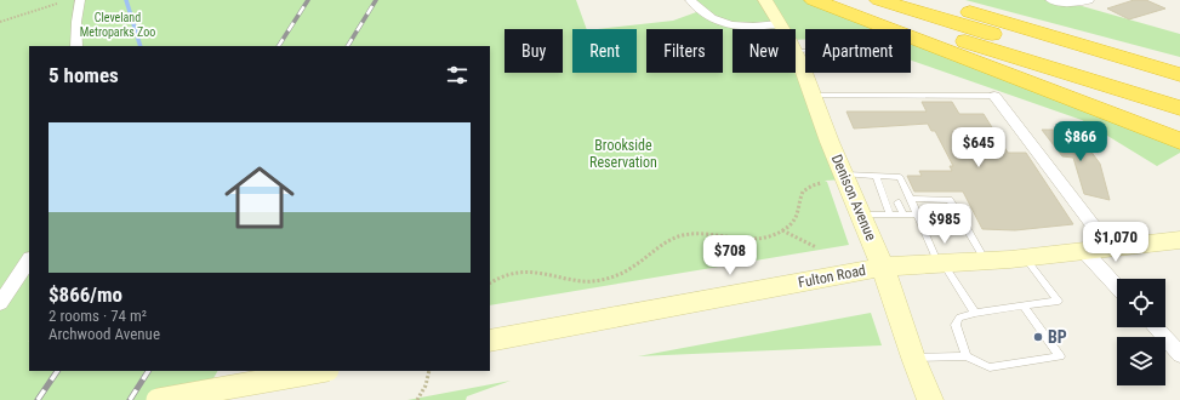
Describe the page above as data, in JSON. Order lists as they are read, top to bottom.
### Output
{
  "streets": {
    "main road": ["Denison Avenue", "Fulton Road"]
  },
  "crossings": [
    ["Denison Avenue", "Fulton Road"]
  ],
  "parks": ["Cleveland Metroparks Zoo", "Brookside Reservation"],
  "places": ["BP"],
  "page": {
    "chip": [
      "Buy",
      "Rent",
      "Filters",
      "New",
      "Apartment"
    ],
    "heading": "5 homes",
    "list": [
      {
        "name": "$866/mo",
        "note": "2 rooms · 74 m² · Archwood Avenue"
      }
    ],
    "price": [
      "$866",
      "$645",
      "$985",
      "$1,070",
      "$708"
    ]
  }
}
